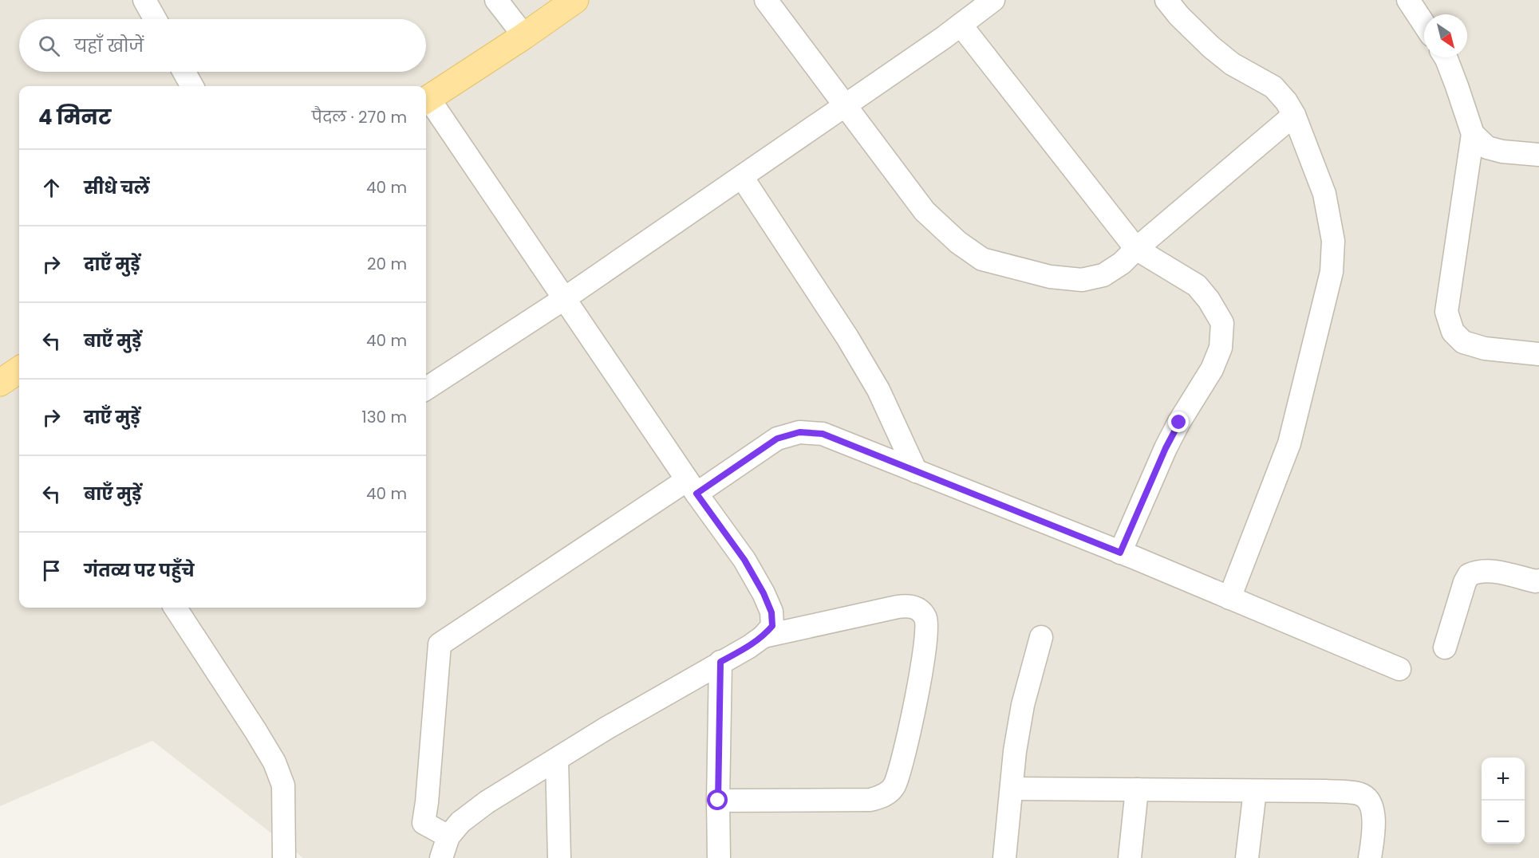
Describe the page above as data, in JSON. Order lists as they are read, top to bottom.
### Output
{
  "north": "bottom right",
  "page": {
    "search": "यहाँ खोजें",
    "heading": ["4 मिनट", "पैदल · 270 m"],
    "list": [
      ["सीधे चलें", "40 m"],
      ["दाएँ मुड़ें", "20 m"],
      ["बाएँ मुड़ें", "40 m"],
      ["दाएँ मुड़ें", "130 m"],
      ["बाएँ मुड़ें", "40 m"],
      "गंतव्य पर पहुँचे"
    ],
    "map_buttons": ["+", "−"]
  }
}
